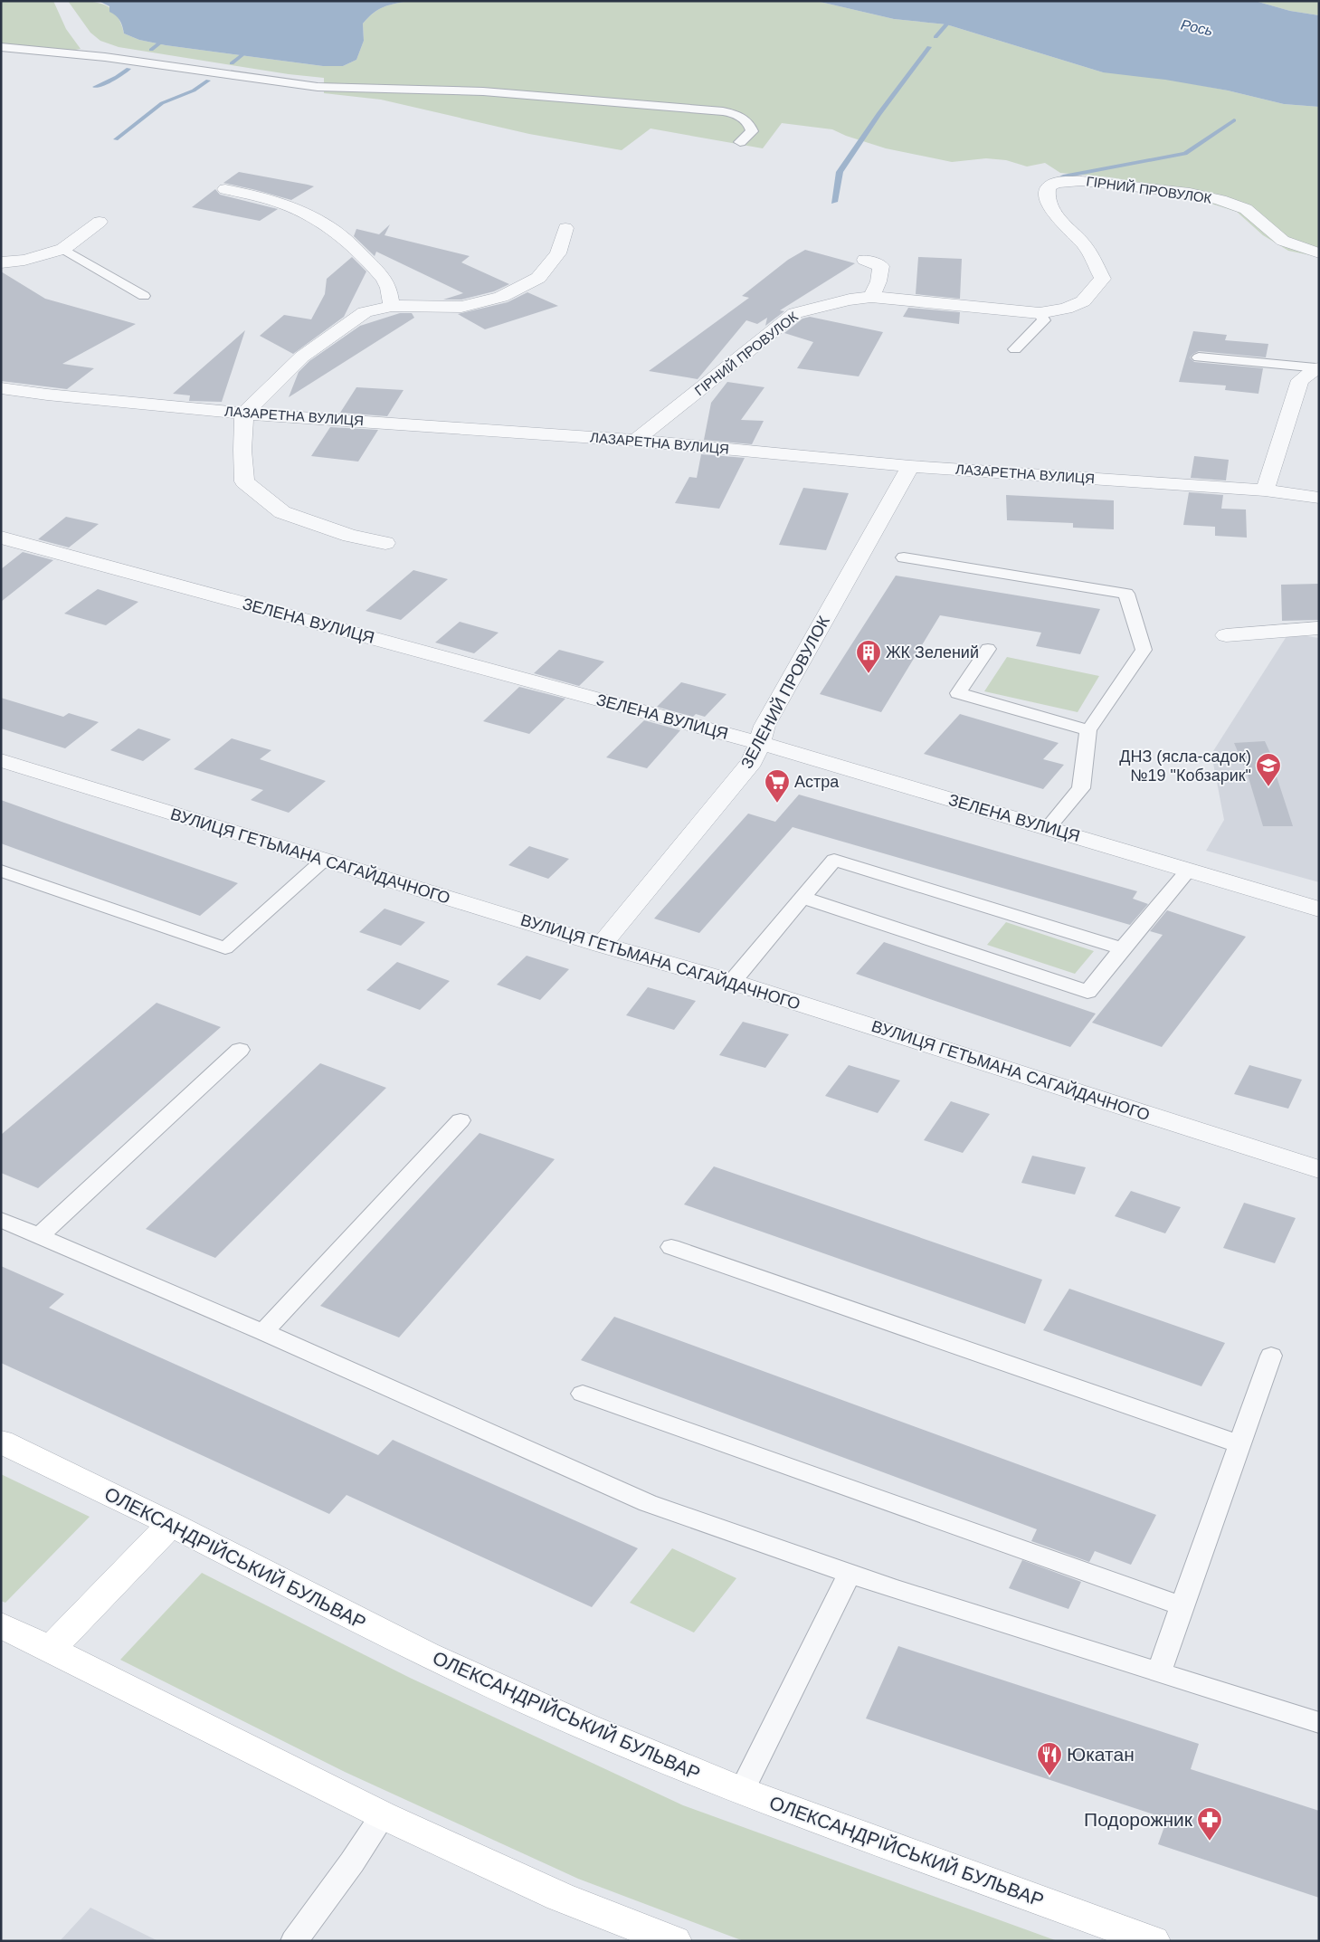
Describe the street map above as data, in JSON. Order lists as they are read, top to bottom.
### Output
{
  "streets": {
    "main road": ["ОЛЕКСАНДРІЙСЬКИЙ БУЛЬВАР"],
    "street": [
      "ГІРНИЙ ПРОВУЛОК",
      "ЛАЗАРЕТНА ВУЛИЦЯ",
      "ЗЕЛЕНА ВУЛИЦЯ",
      "ЗЕЛЕНИЙ ПРОВУЛОК",
      "ВУЛИЦЯ ГЕТЬМАНА САГАЙДАЧНОГО"
    ]
  },
  "crossings": [
    ["ГІРНИЙ ПРОВУЛОК", "ЛАЗАРЕТНА ВУЛИЦЯ"],
    ["ЛАЗАРЕТНА ВУЛИЦЯ", "ЗЕЛЕНИЙ ПРОВУЛОК"],
    ["ЗЕЛЕНА ВУЛИЦЯ", "ЗЕЛЕНИЙ ПРОВУЛОК"],
    ["ЗЕЛЕНИЙ ПРОВУЛОК", "ВУЛИЦЯ ГЕТЬМАНА САГАЙДАЧНОГО"]
  ],
  "water": ["Рось"],
  "places": {
    "building": ["ЖК Зелений"],
    "school or university": ["ДНЗ (ясла-садок) №19 \"Кобзарик\""],
    "supermarket": ["Астра"],
    "restaurant": ["Юкатан"],
    "pharmacy": ["Подорожник"]
  }
}
